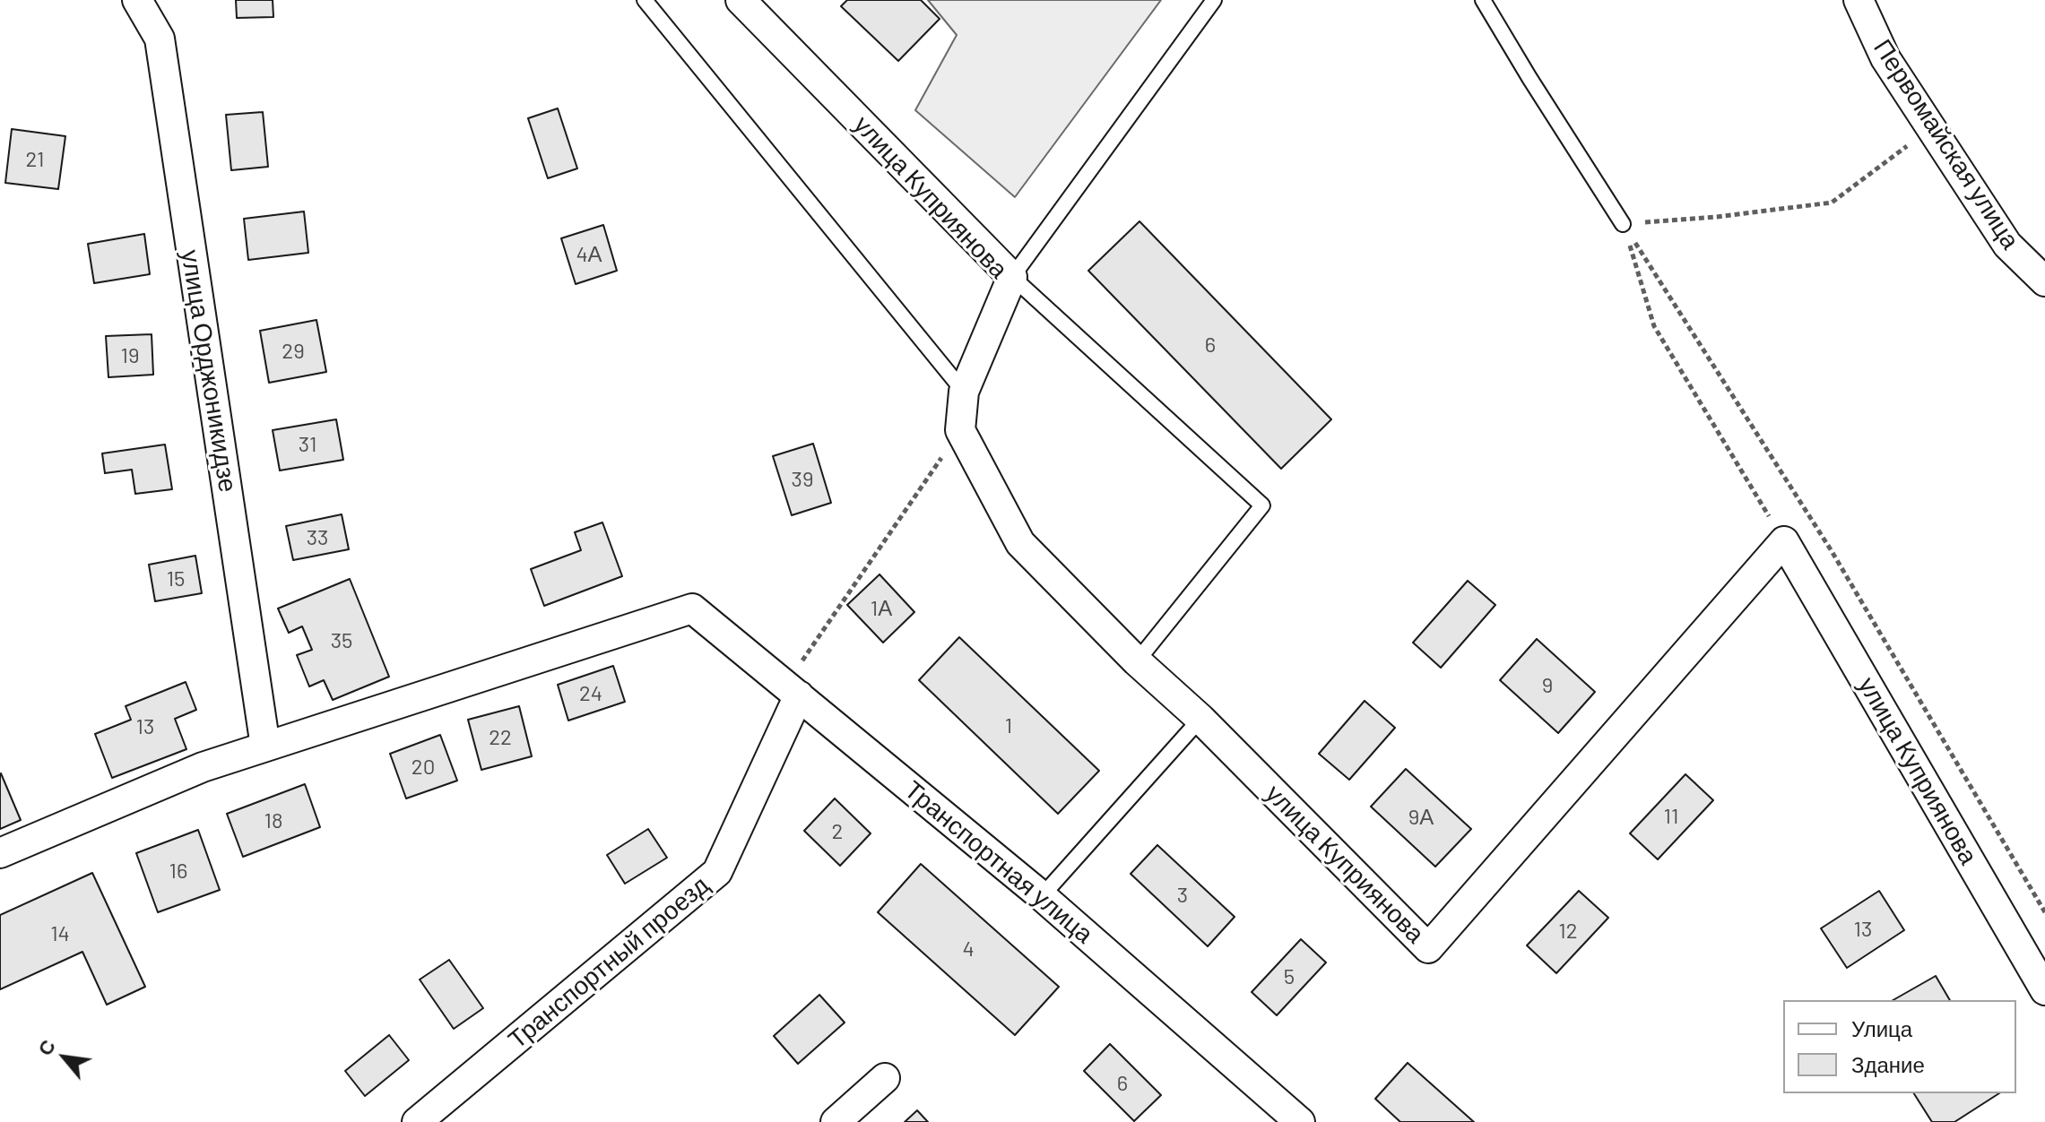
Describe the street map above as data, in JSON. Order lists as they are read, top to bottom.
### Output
{
  "streets": {
    "street": [
      "Первомайская улица",
      "улица Куприянова",
      "улица Орджоникидзе",
      "Транспортная улица",
      "Транспортный проезд"
    ]
  },
  "crossings": [
    ["улица Орджоникидзе", "Транспортная улица"],
    ["Транспортная улица", "Транспортный проезд"]
  ],
  "house_numbers": [
    "21",
    "4А",
    "6",
    "29",
    "19",
    "31",
    "39",
    "33",
    "15",
    "1А",
    "35",
    "9",
    "24",
    "1",
    "13",
    "22",
    "20",
    "11",
    "9А",
    "18",
    "2",
    "16",
    "3",
    "13",
    "12",
    "14",
    "4",
    "5",
    "6"
  ],
  "legend": ["Улица", "Здание"],
  "north": "top left"
}
